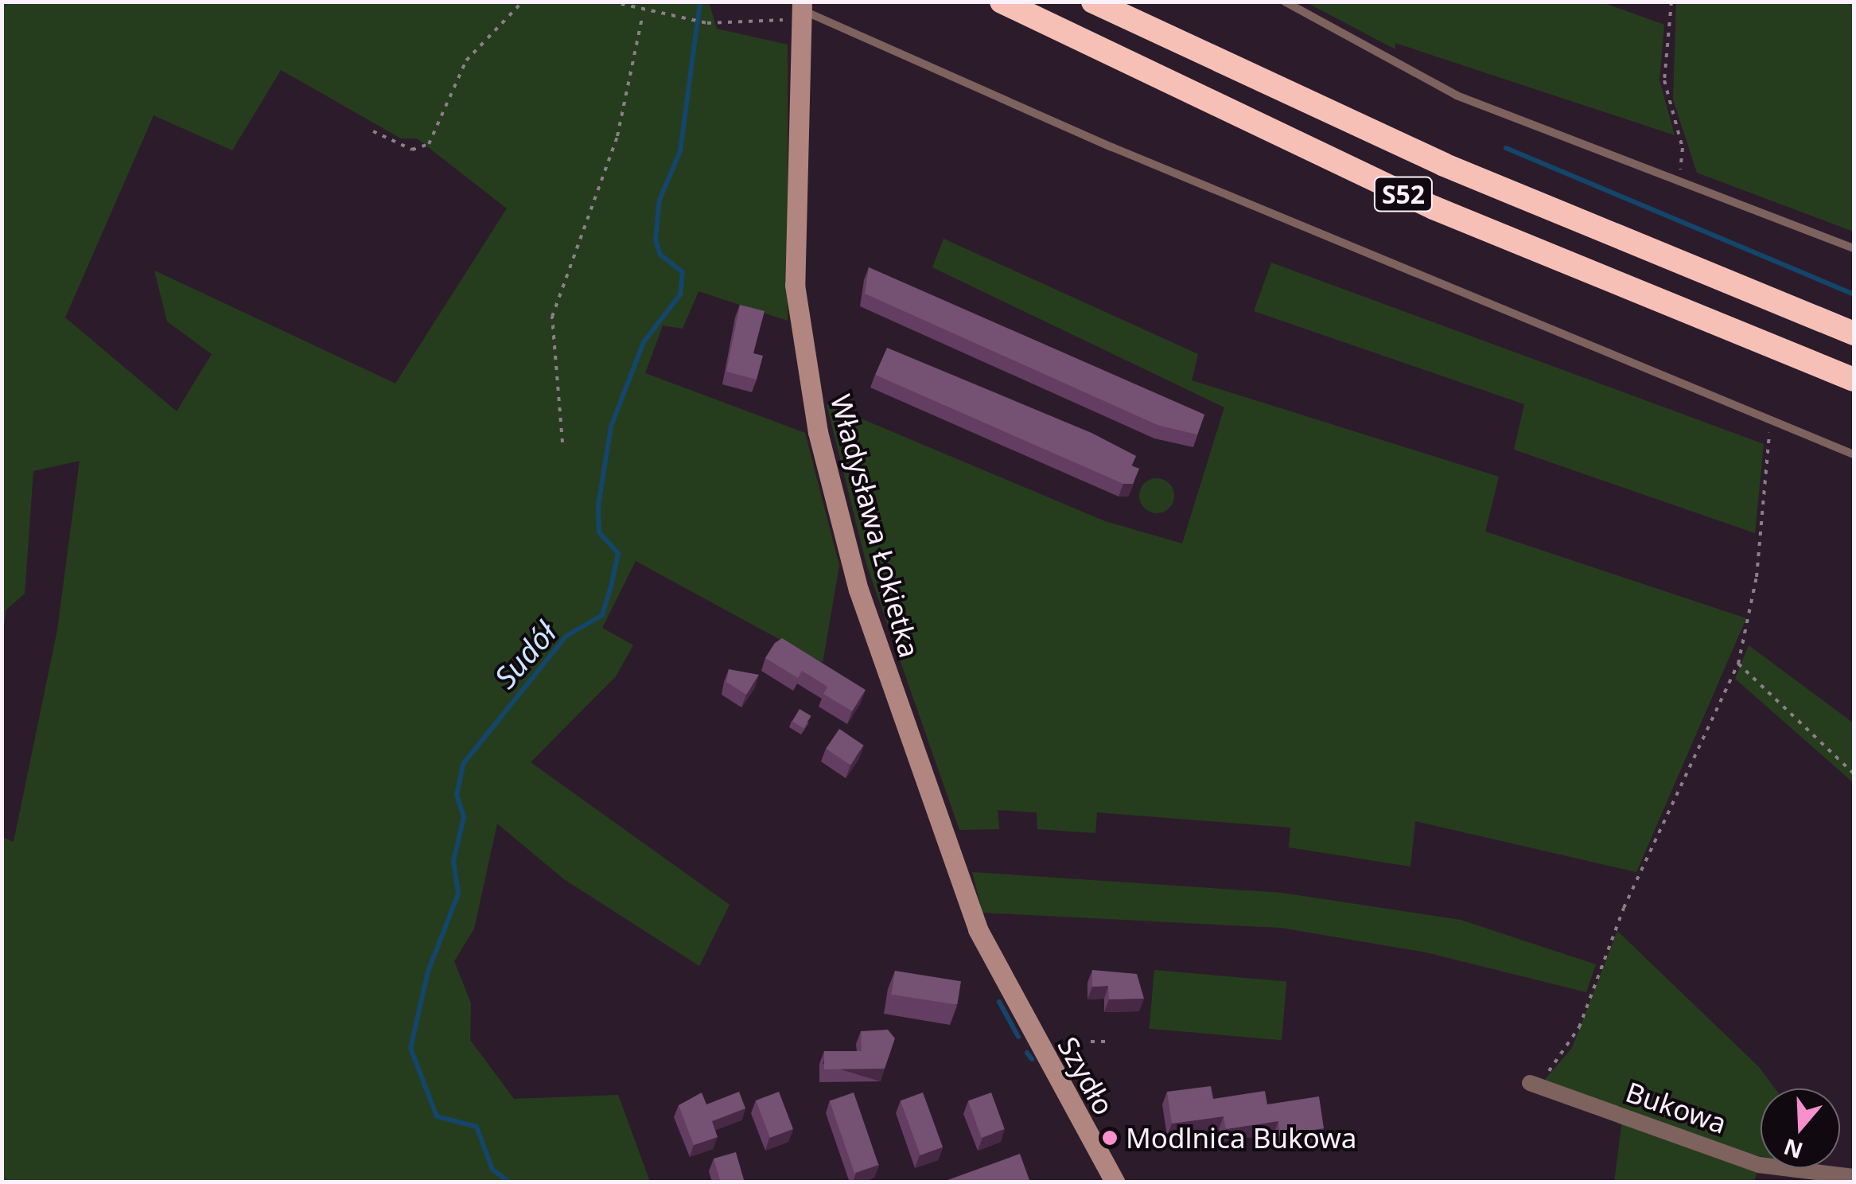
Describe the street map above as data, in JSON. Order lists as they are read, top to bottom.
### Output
{
  "streets": {
    "highway": ["S52"],
    "street": ["Władysława Łokietka", "Szydło", "Bukowa"]
  },
  "crossings": [
    ["Władysława Łokietka", "Szydło"]
  ],
  "water": ["Sudół"],
  "places": ["Modlnica Bukowa"],
  "north": "bottom"
}
